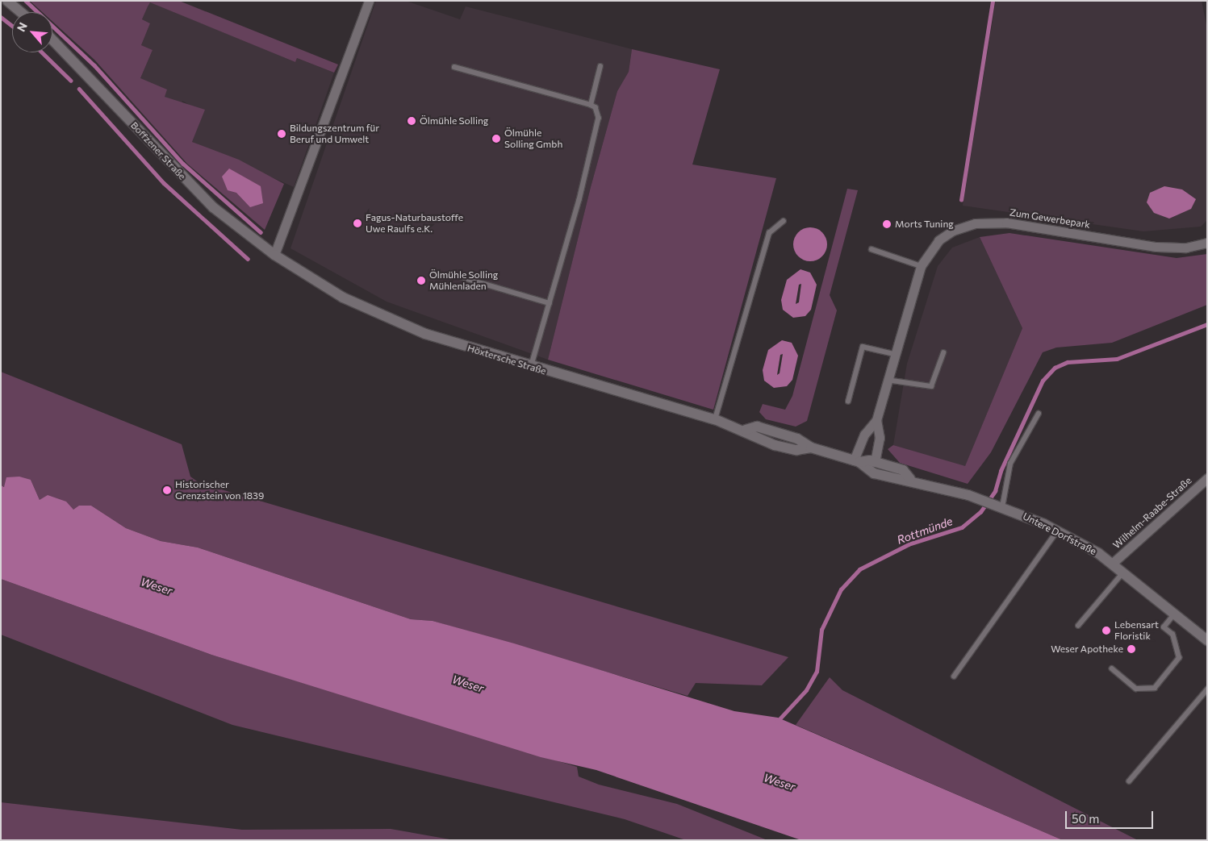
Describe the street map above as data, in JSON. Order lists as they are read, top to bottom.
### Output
{
  "streets": {
    "street": [
      "Boffzener Straße",
      "Zum Gewerbepark",
      "Höxtersche Straße",
      "Wilhelm-Raabe-Straße",
      "Untere Dorfstraße"
    ]
  },
  "crossings": [
    ["Boffzener Straße", "Höxtersche Straße"],
    ["Zum Gewerbepark", "Höxtersche Straße"],
    ["Zum Gewerbepark", "Untere Dorfstraße"],
    ["Höxtersche Straße", "Untere Dorfstraße"],
    ["Wilhelm-Raabe-Straße", "Untere Dorfstraße"]
  ],
  "water": ["Rottmünde", "Weser"],
  "places": [
    "Ölmühle Solling",
    "Bildungszentrum für Beruf und Umwelt",
    "Ölmühle Solling Gmbh",
    "Fagus-Naturbaustoffe Uwe Raulfs e.K.",
    "Morts Tuning",
    "Ölmühle Solling Mühlenladen",
    "Historischer Grenzstein von 1839",
    "Lebensart Floristik",
    "Weser Apotheke"
  ],
  "scale_bar": "50 m",
  "north": "top left"
}
